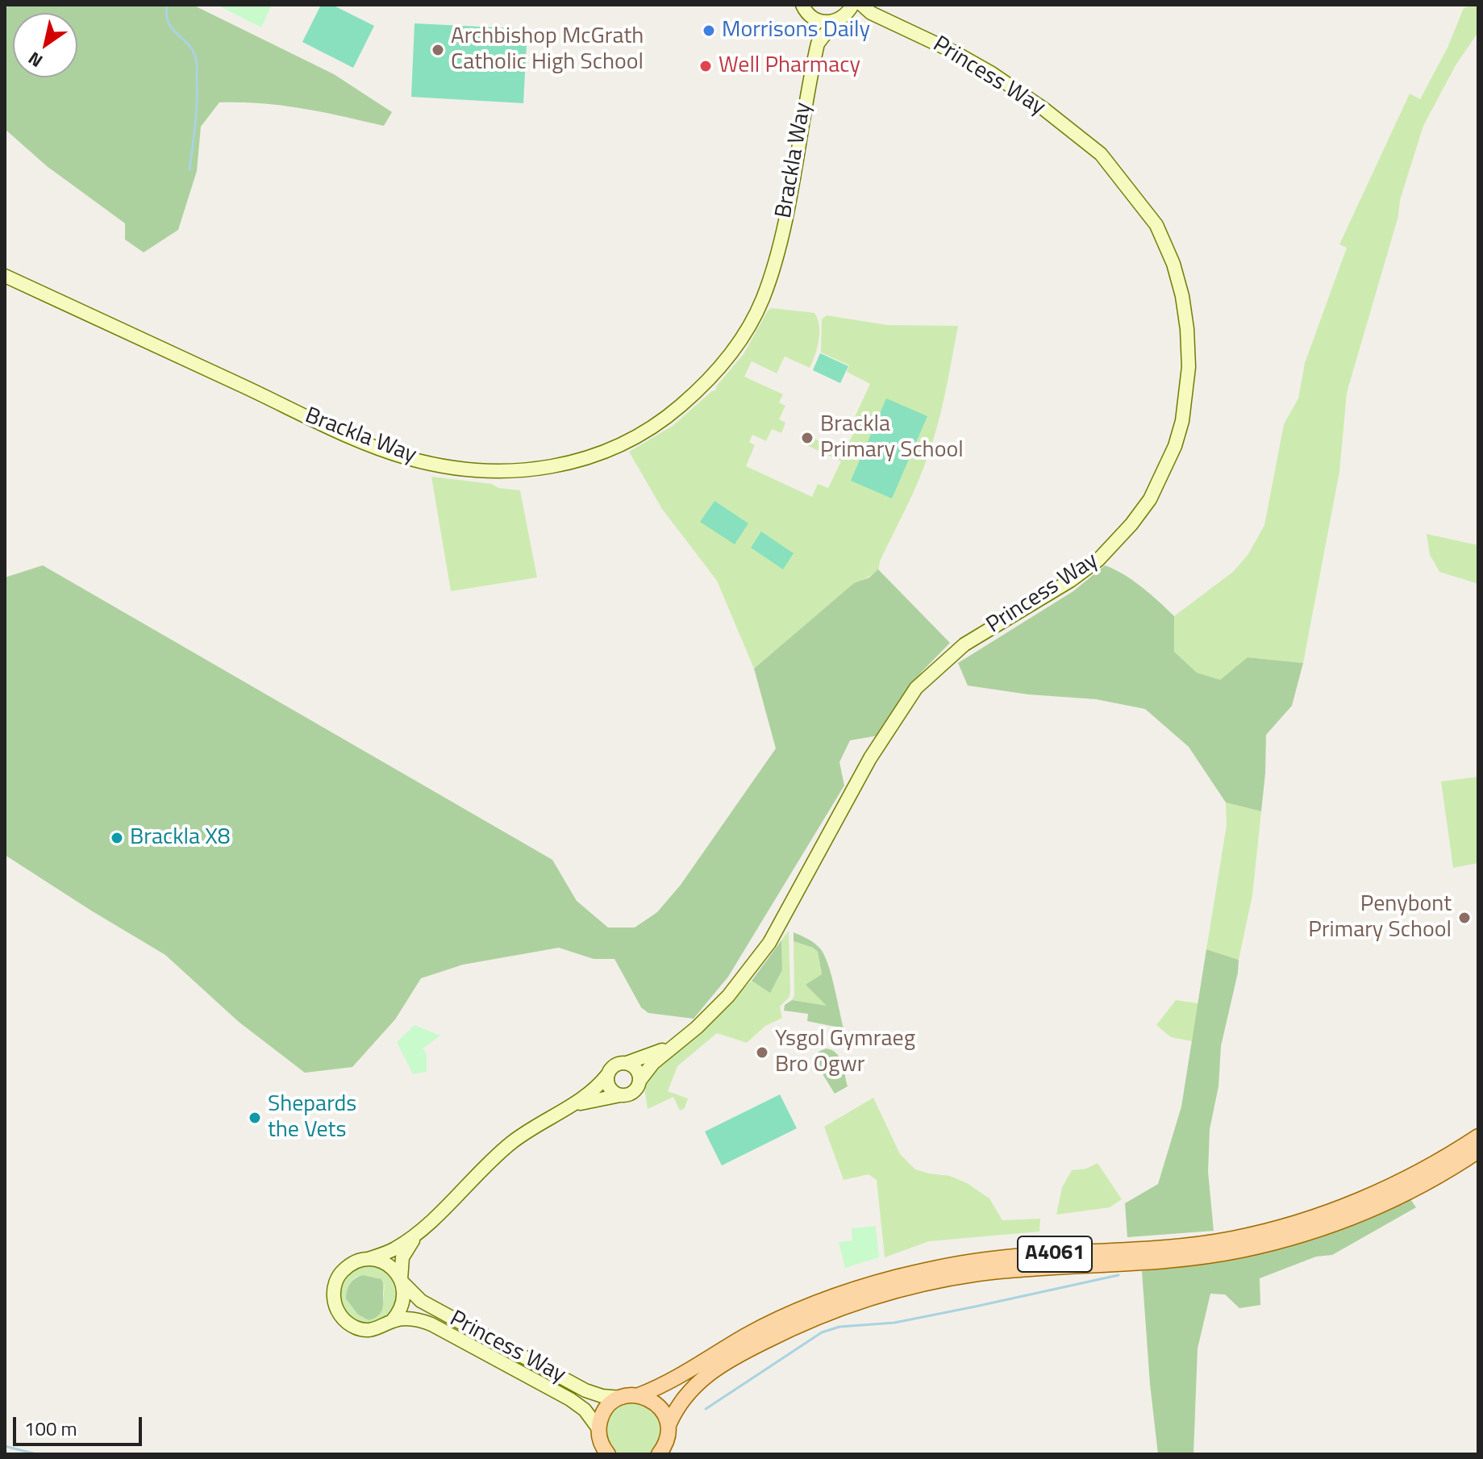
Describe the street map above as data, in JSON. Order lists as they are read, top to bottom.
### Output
{
  "streets": {
    "main road": ["A4061"],
    "street": ["Princess Way", "Brackla Way"]
  },
  "crossings": [
    ["Princess Way", "Brackla Way"],
    ["Princess Way", "A4061"]
  ],
  "places": [
    "Morrisons Daily",
    "Archbishop McGrath Catholic High School",
    "Well Pharmacy",
    "Brackla Primary School",
    "Brackla X8",
    "Penybont Primary School",
    "Ysgol Gymraeg Bro Ogwr",
    "Shepards the Vets"
  ],
  "scale_bar": "100 m",
  "north": "bottom left"
}
